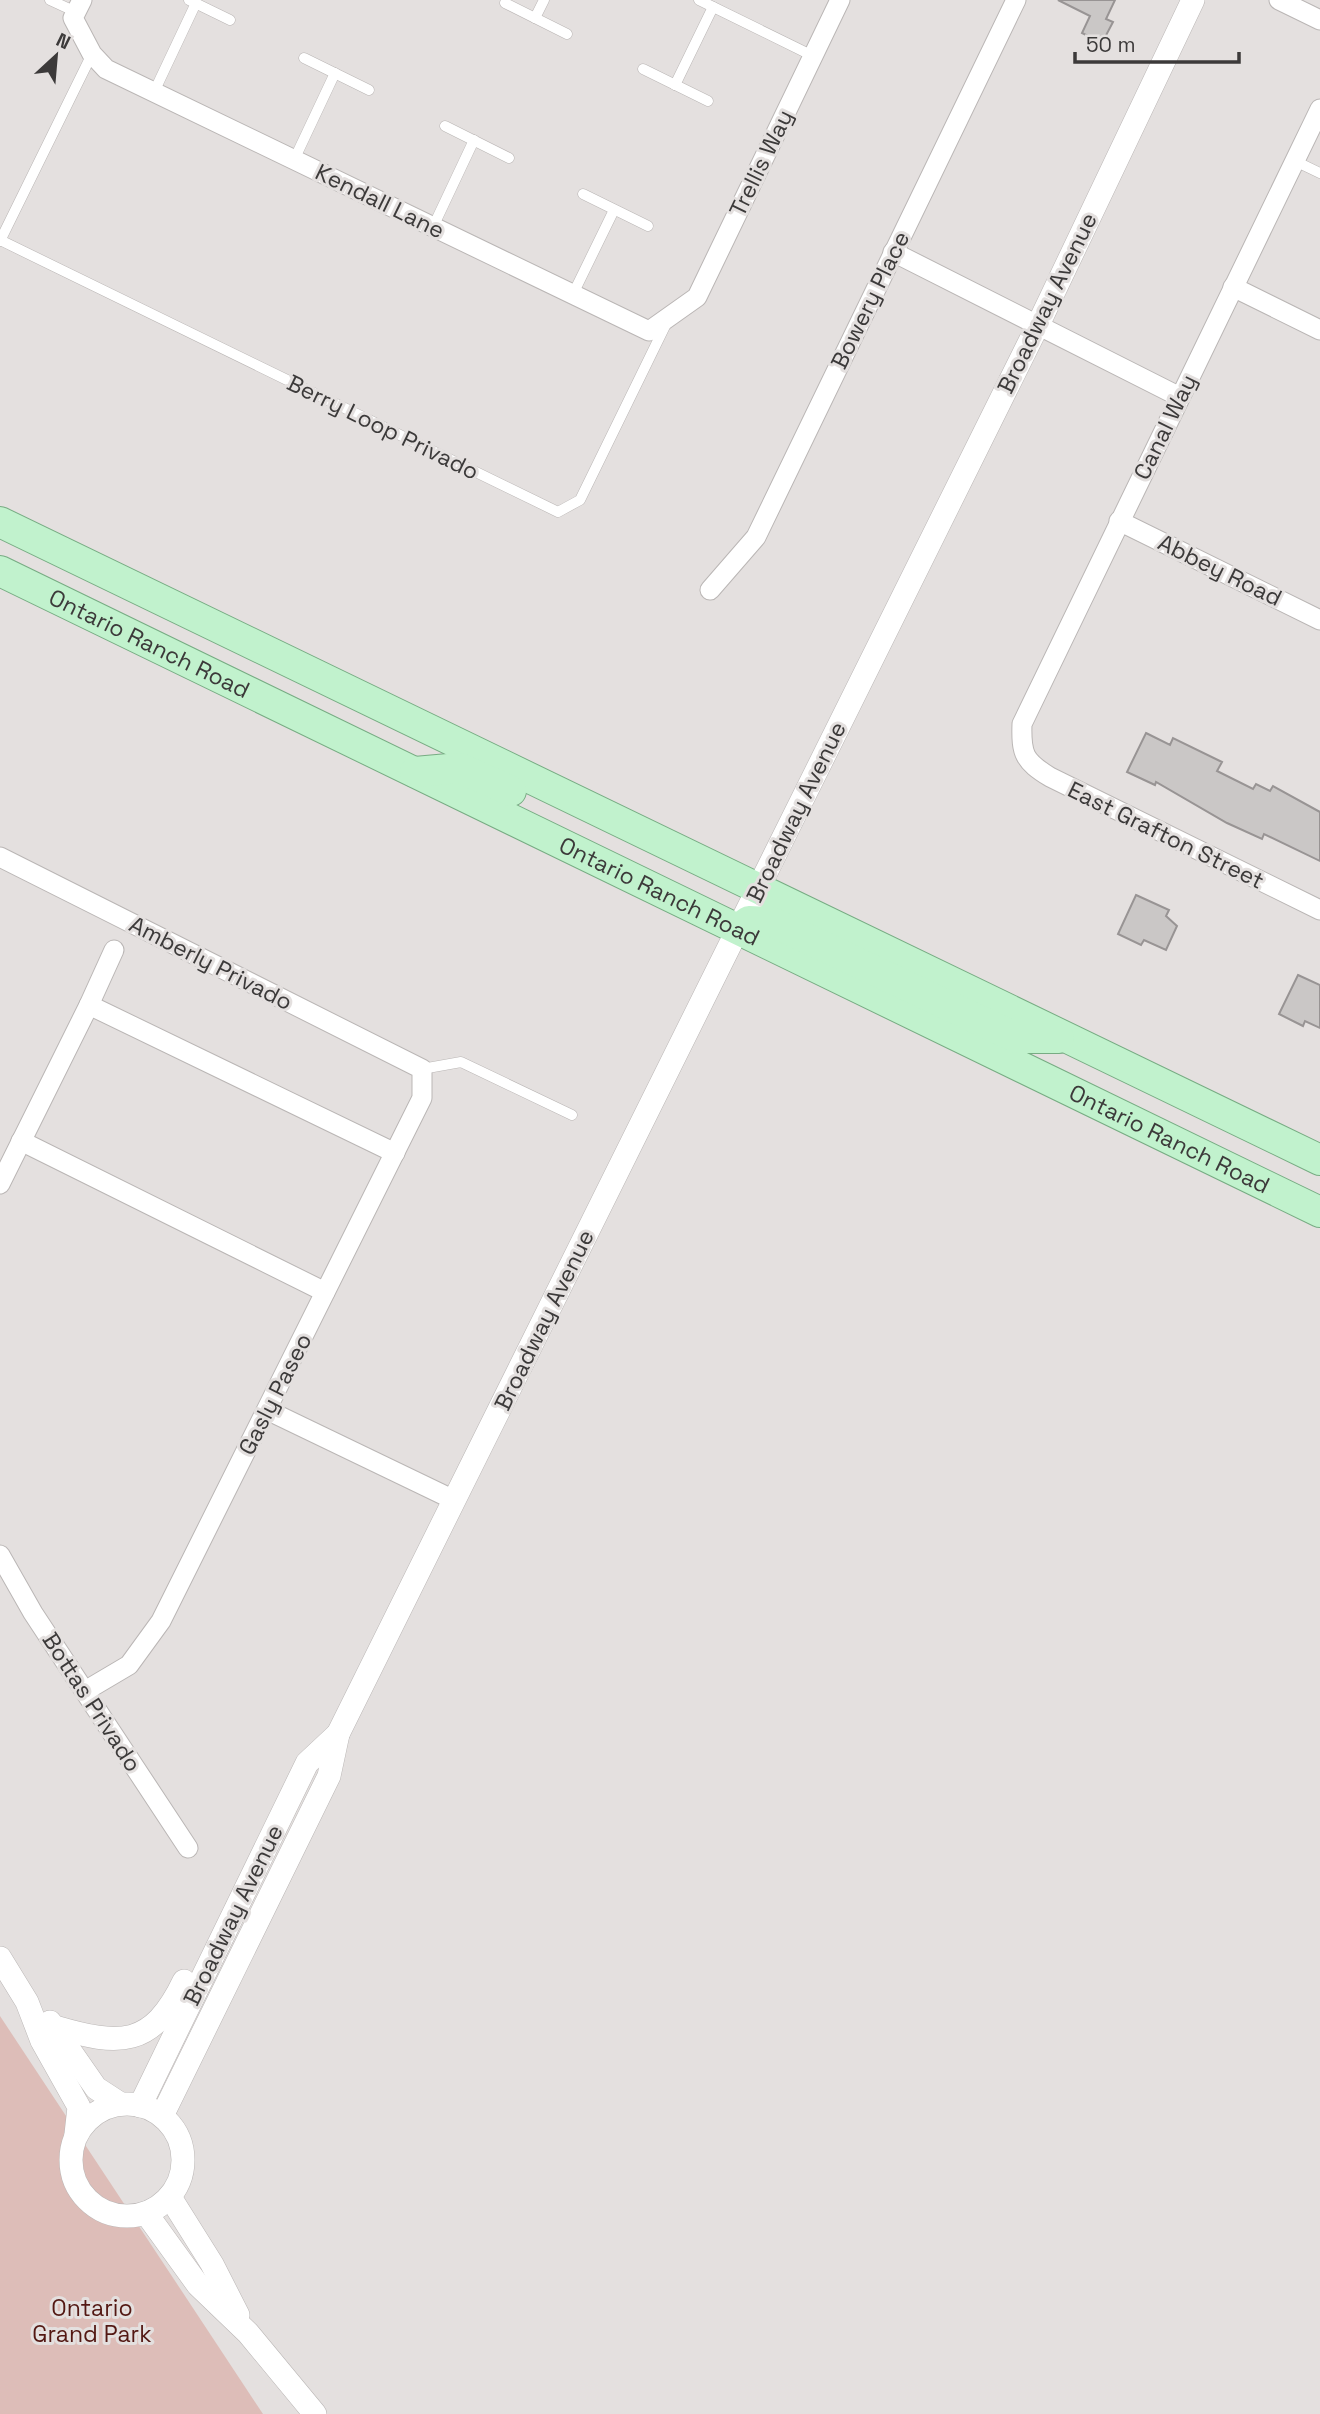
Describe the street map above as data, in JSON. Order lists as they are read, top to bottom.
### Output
{
  "streets": {
    "main road": ["Ontario Ranch Road"],
    "street": [
      "Trellis Way",
      "Kendall Lane",
      "Bowery Place",
      "Broadway Avenue",
      "Canal Way",
      "Abbey Road",
      "East Grafton Street",
      "Amberly Privado",
      "Gasly Paseo",
      "Bottas Privado"
    ],
    "lane": ["Berry Loop Privado"]
  },
  "crossings": [
    ["Trellis Way", "Kendall Lane"],
    ["Trellis Way", "Berry Loop Privado"],
    ["Kendall Lane", "Berry Loop Privado"],
    ["Broadway Avenue", "Ontario Ranch Road"],
    ["Canal Way", "Abbey Road"],
    ["Canal Way", "East Grafton Street"],
    ["Amberly Privado", "Gasly Paseo"],
    ["Gasly Paseo", "Bottas Privado"]
  ],
  "parks": ["Ontario Grand Park"],
  "scale_bar": "50 m",
  "north": "top right"
}
